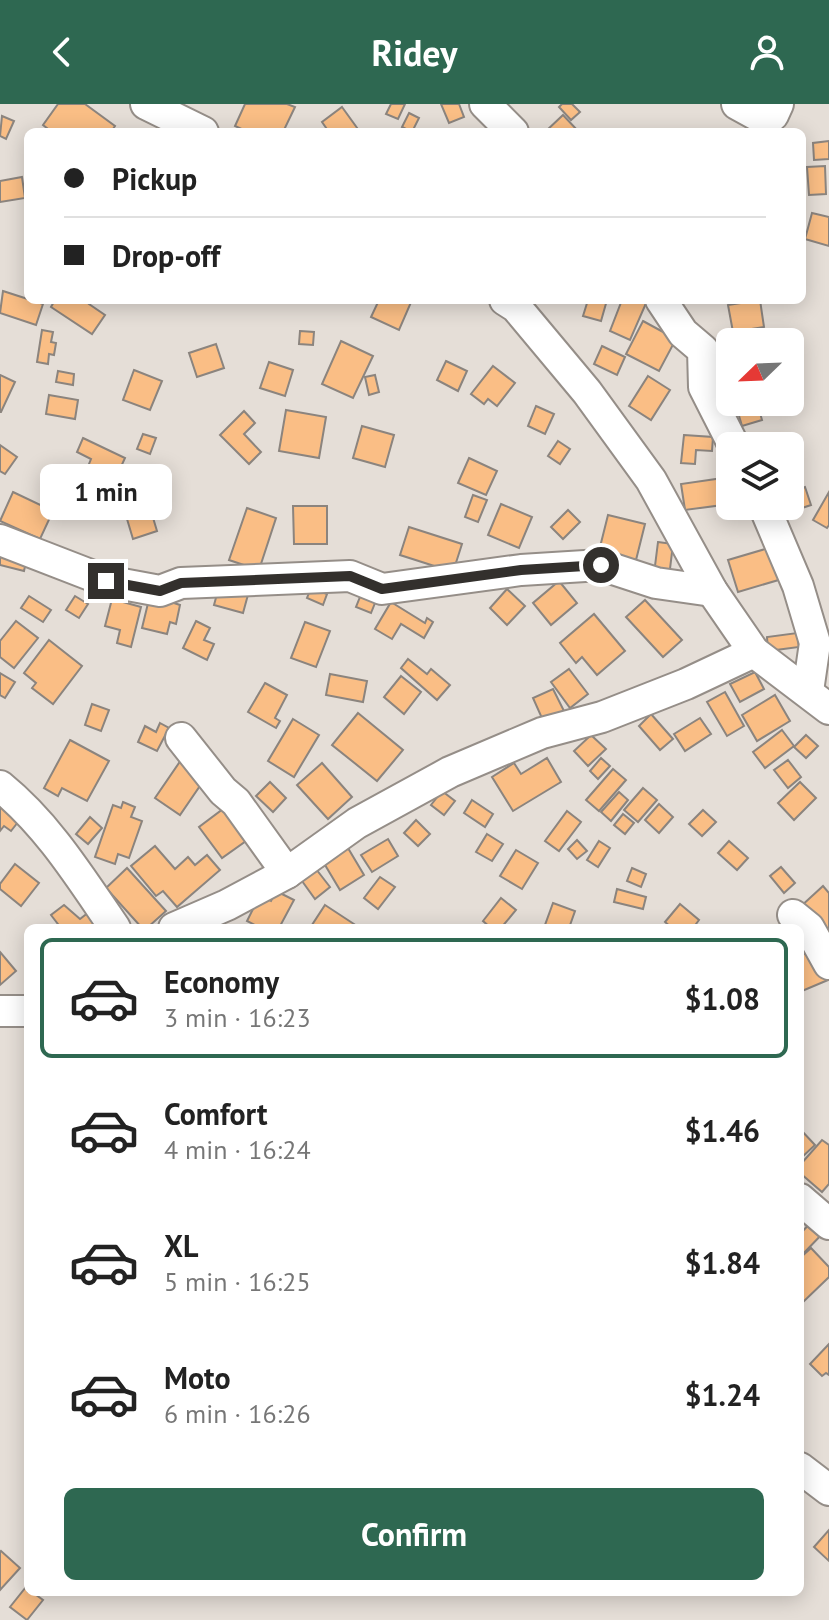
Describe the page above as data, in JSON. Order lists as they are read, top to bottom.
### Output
{
  "north": "bottom left",
  "page": {
    "header": "Ridey",
    "banner": ["Pickup", "Drop-off"],
    "bubble": "1 min",
    "list": [
      {
        "name": "Economy",
        "note": "3 min · 16:23",
        "value": "$1.08"
      },
      {
        "name": "Comfort",
        "note": "4 min · 16:24",
        "value": "$1.46"
      },
      {
        "name": "XL",
        "note": "5 min · 16:25",
        "value": "$1.84"
      },
      {
        "name": "Moto",
        "note": "6 min · 16:26",
        "value": "$1.24"
      }
    ],
    "buttons": "Confirm"
  }
}
